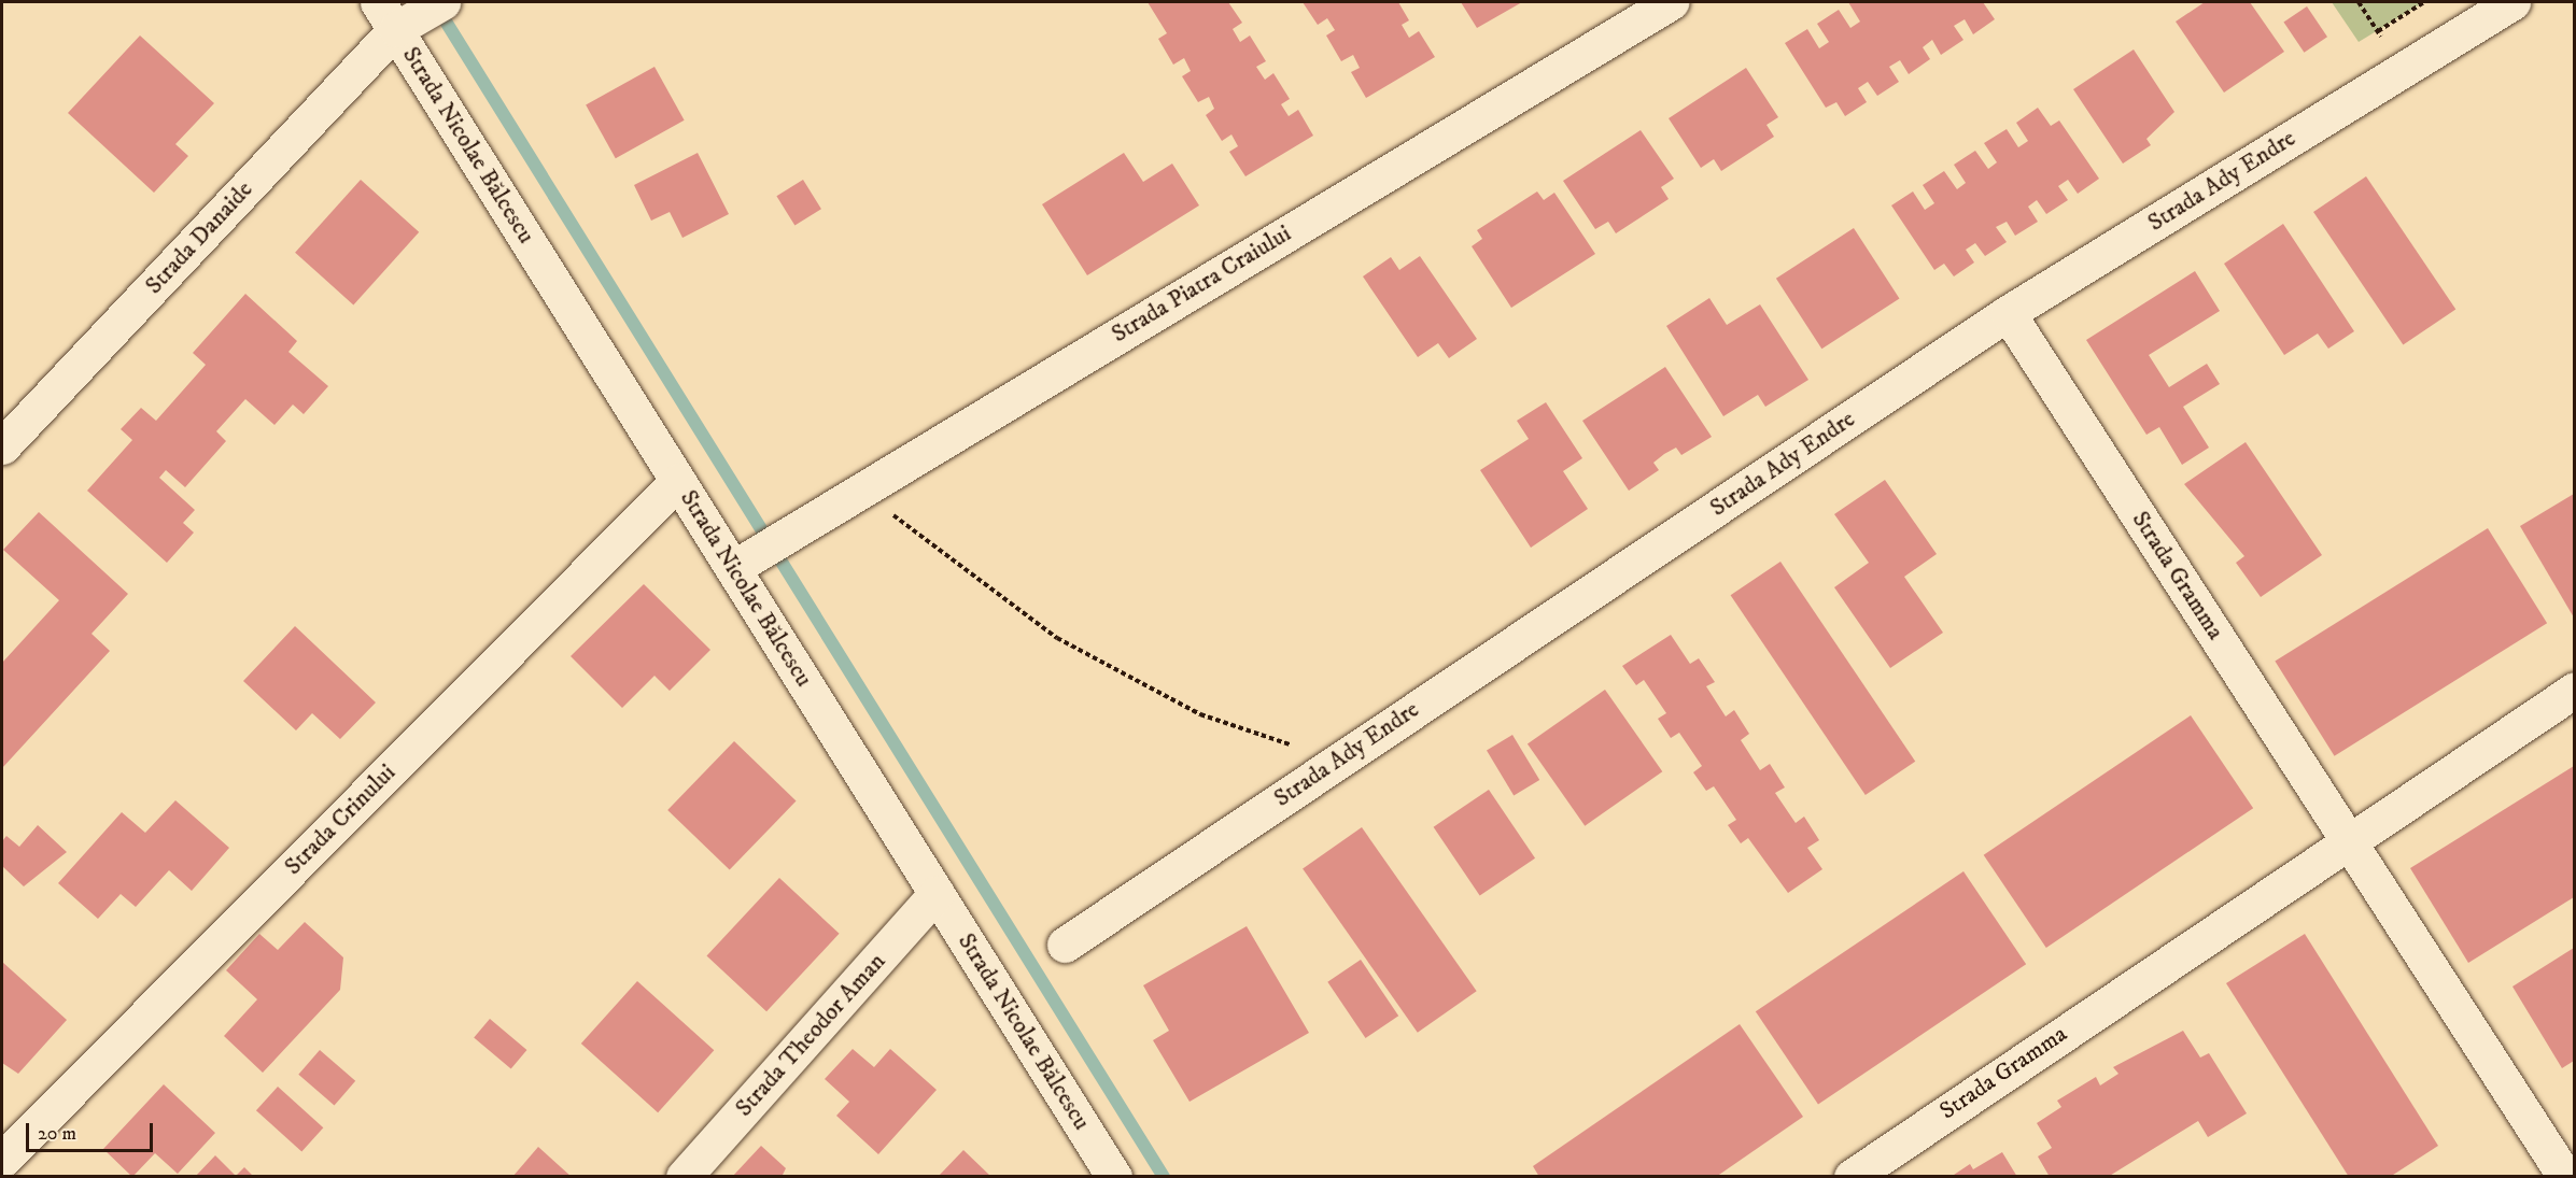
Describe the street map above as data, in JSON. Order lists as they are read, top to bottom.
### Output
{
  "streets": {
    "street": [
      "Strada Nicolae Bălcescu",
      "Strada Ady Endre",
      "Strada Danaide",
      "Strada Piatra Craiului",
      "Strada Gramma",
      "Strada Crinului",
      "Strada Theodor Aman"
    ]
  },
  "crossings": [
    ["Strada Nicolae Bălcescu", "Strada Danaide"],
    ["Strada Nicolae Bălcescu", "Strada Piatra Craiului"],
    ["Strada Nicolae Bălcescu", "Strada Crinului"],
    ["Strada Nicolae Bălcescu", "Strada Theodor Aman"],
    ["Strada Ady Endre", "Strada Gramma"]
  ],
  "scale_bar": "20 m"
}
